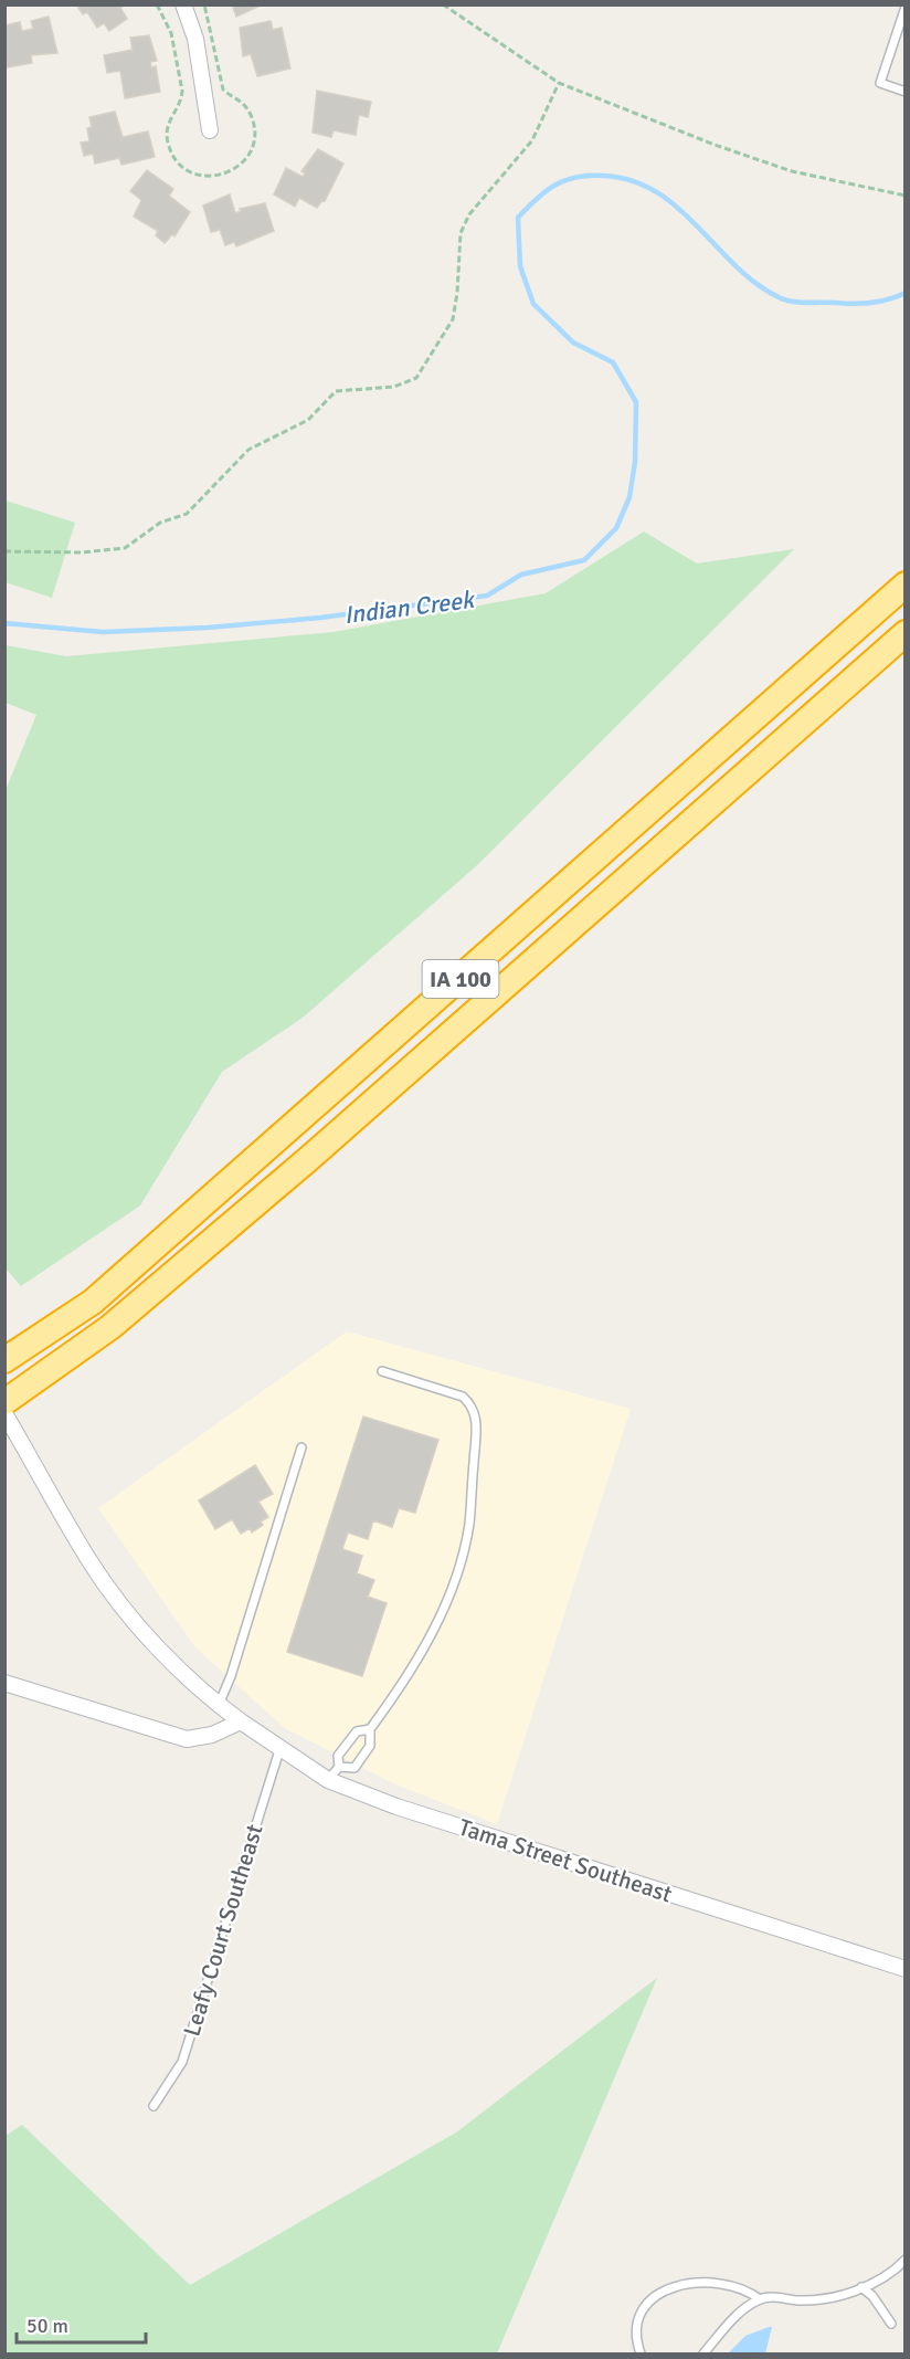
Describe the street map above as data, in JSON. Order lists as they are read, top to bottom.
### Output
{
  "streets": {
    "highway": ["IA 100"],
    "street": ["Tama Street Southeast"],
    "lane": ["Leafy Court Southeast"]
  },
  "crossings": [
    ["Tama Street Southeast", "Leafy Court Southeast"]
  ],
  "water": ["Indian Creek"],
  "scale_bar": "50 m"
}
